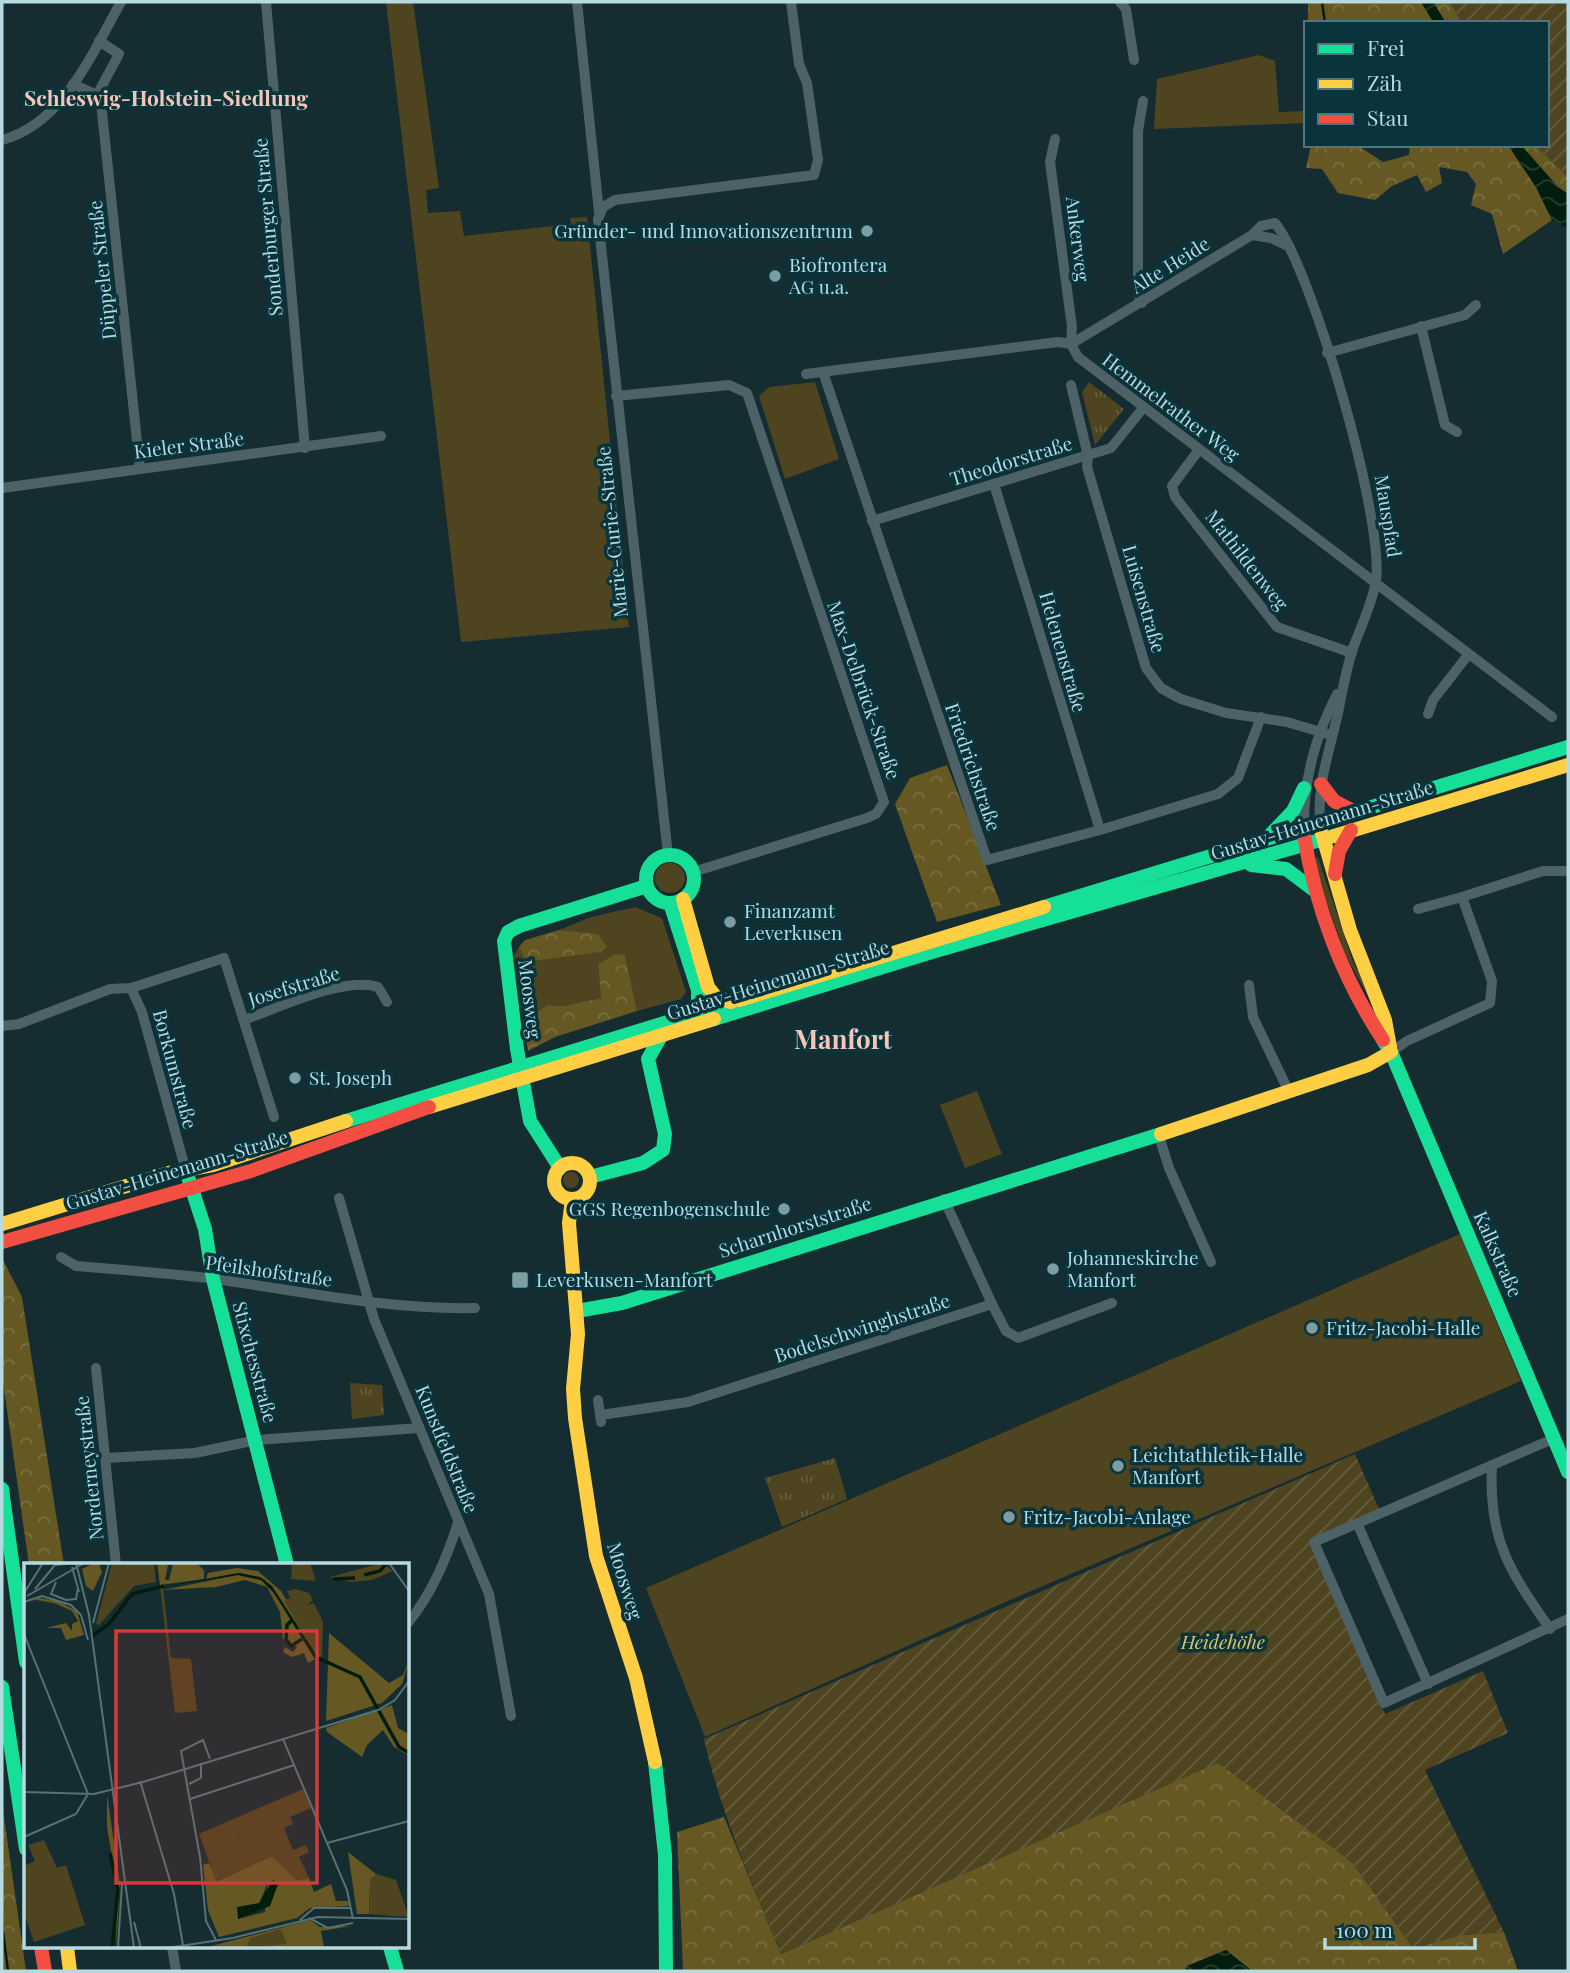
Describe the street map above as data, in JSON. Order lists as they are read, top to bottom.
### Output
{
  "streets": {
    "main road": [
      "Gustav-Heinemann-Straße",
      "Moosweg",
      "Scharnhorststraße",
      "Kalkstraße",
      "Stixchesstraße"
    ],
    "street": [
      "Sonderburger Straße",
      "Ankerweg",
      "Alte Heide",
      "Düppeler Straße",
      "Hemmelrather Weg",
      "Kieler Straße",
      "Theodorstraße",
      "Mauspfad",
      "Marie-Curie-Straße",
      "Mathildenweg",
      "Luisenstraße",
      "Helenenstraße",
      "Max-Delbrück-Straße",
      "Friedrichstraße",
      "Josefstraße",
      "Borkumstraße",
      "Pfeilshofstraße",
      "Bodelschwinghstraße",
      "Kunstfeldstraße",
      "Norderneystraße"
    ]
  },
  "crossings": [
    ["Sonderburger Straße", "Kieler Straße"],
    ["Ankerweg", "Alte Heide"],
    ["Ankerweg", "Hemmelrather Weg"],
    ["Alte Heide", "Hemmelrather Weg"],
    ["Alte Heide", "Mauspfad"],
    ["Düppeler Straße", "Kieler Straße"],
    ["Hemmelrather Weg", "Theodorstraße"],
    ["Hemmelrather Weg", "Mauspfad"],
    ["Hemmelrather Weg", "Mathildenweg"],
    ["Theodorstraße", "Luisenstraße"],
    ["Theodorstraße", "Helenenstraße"],
    ["Theodorstraße", "Friedrichstraße"],
    ["Mauspfad", "Mathildenweg"],
    ["Mauspfad", "Luisenstraße"],
    ["Mauspfad", "Gustav-Heinemann-Straße"],
    ["Mauspfad", "Kalkstraße"],
    ["Marie-Curie-Straße", "Max-Delbrück-Straße"],
    ["Marie-Curie-Straße", "Moosweg"],
    ["Luisenstraße", "Friedrichstraße"],
    ["Helenenstraße", "Friedrichstraße"],
    ["Max-Delbrück-Straße", "Moosweg"],
    ["Gustav-Heinemann-Straße", "Borkumstraße"],
    ["Gustav-Heinemann-Straße", "Kalkstraße"],
    ["Gustav-Heinemann-Straße", "Stixchesstraße"],
    ["Josefstraße", "Borkumstraße"],
    ["Moosweg", "Scharnhorststraße"],
    ["Borkumstraße", "Stixchesstraße"],
    ["Scharnhorststraße", "Kalkstraße"],
    ["Pfeilshofstraße", "Stixchesstraße"],
    ["Pfeilshofstraße", "Kunstfeldstraße"]
  ],
  "districts": ["Schleswig-Holstein-Siedlung", "Manfort"],
  "parks": ["Heidehöhe"],
  "places": {
    "other": [
      "Gründer- und Innovationszentrum",
      "Biofrontera AG u.a.",
      "Finanzamt Leverkusen",
      "St. Joseph",
      "GGS Regenbogenschule",
      "Johanneskirche Manfort",
      "Fritz-Jacobi-Halle",
      "Leichtathletik-Halle Manfort",
      "Fritz-Jacobi-Anlage"
    ],
    "transit": ["Leverkusen-Manfort"]
  },
  "legend": ["Frei", "Zäh", "Stau"],
  "scale_bar": "100 m"
}
